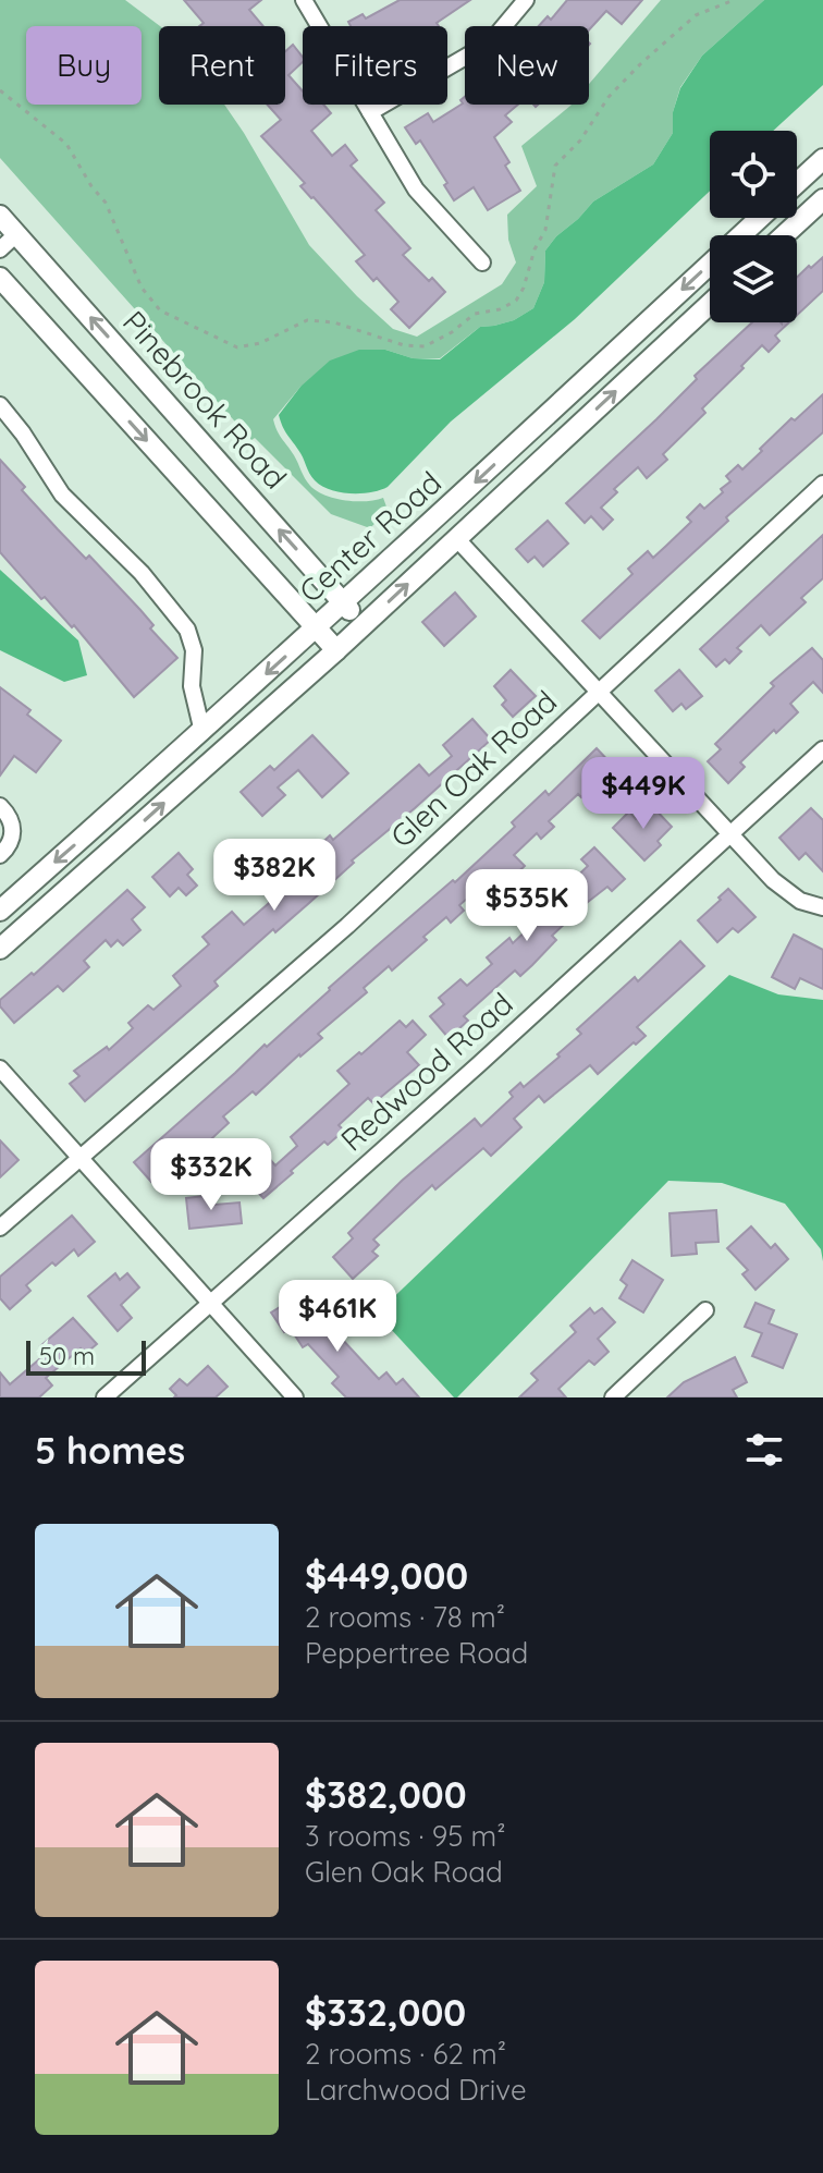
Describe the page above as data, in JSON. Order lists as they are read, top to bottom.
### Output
{
  "streets": {
    "street": [
      "Pinebrook Road",
      "Center Road",
      "Glen Oak Road",
      "Redwood Road"
    ]
  },
  "crossings": [
    ["Pinebrook Road", "Center Road"]
  ],
  "scale_bar": "50 m",
  "page": {
    "chip": [
      "Buy",
      "Rent",
      "Filters",
      "New"
    ],
    "price": [
      "$449K",
      "$382K",
      "$535K",
      "$332K",
      "$461K"
    ],
    "scale": "50 m",
    "heading": "5 homes",
    "list": [
      {
        "name": "$449,000",
        "note": "2 rooms · 78 m² · Peppertree Road"
      },
      {
        "name": "$382,000",
        "note": "3 rooms · 95 m² · Glen Oak Road"
      },
      {
        "name": "$332,000",
        "note": "2 rooms · 62 m² · Larchwood Drive"
      }
    ]
  }
}
